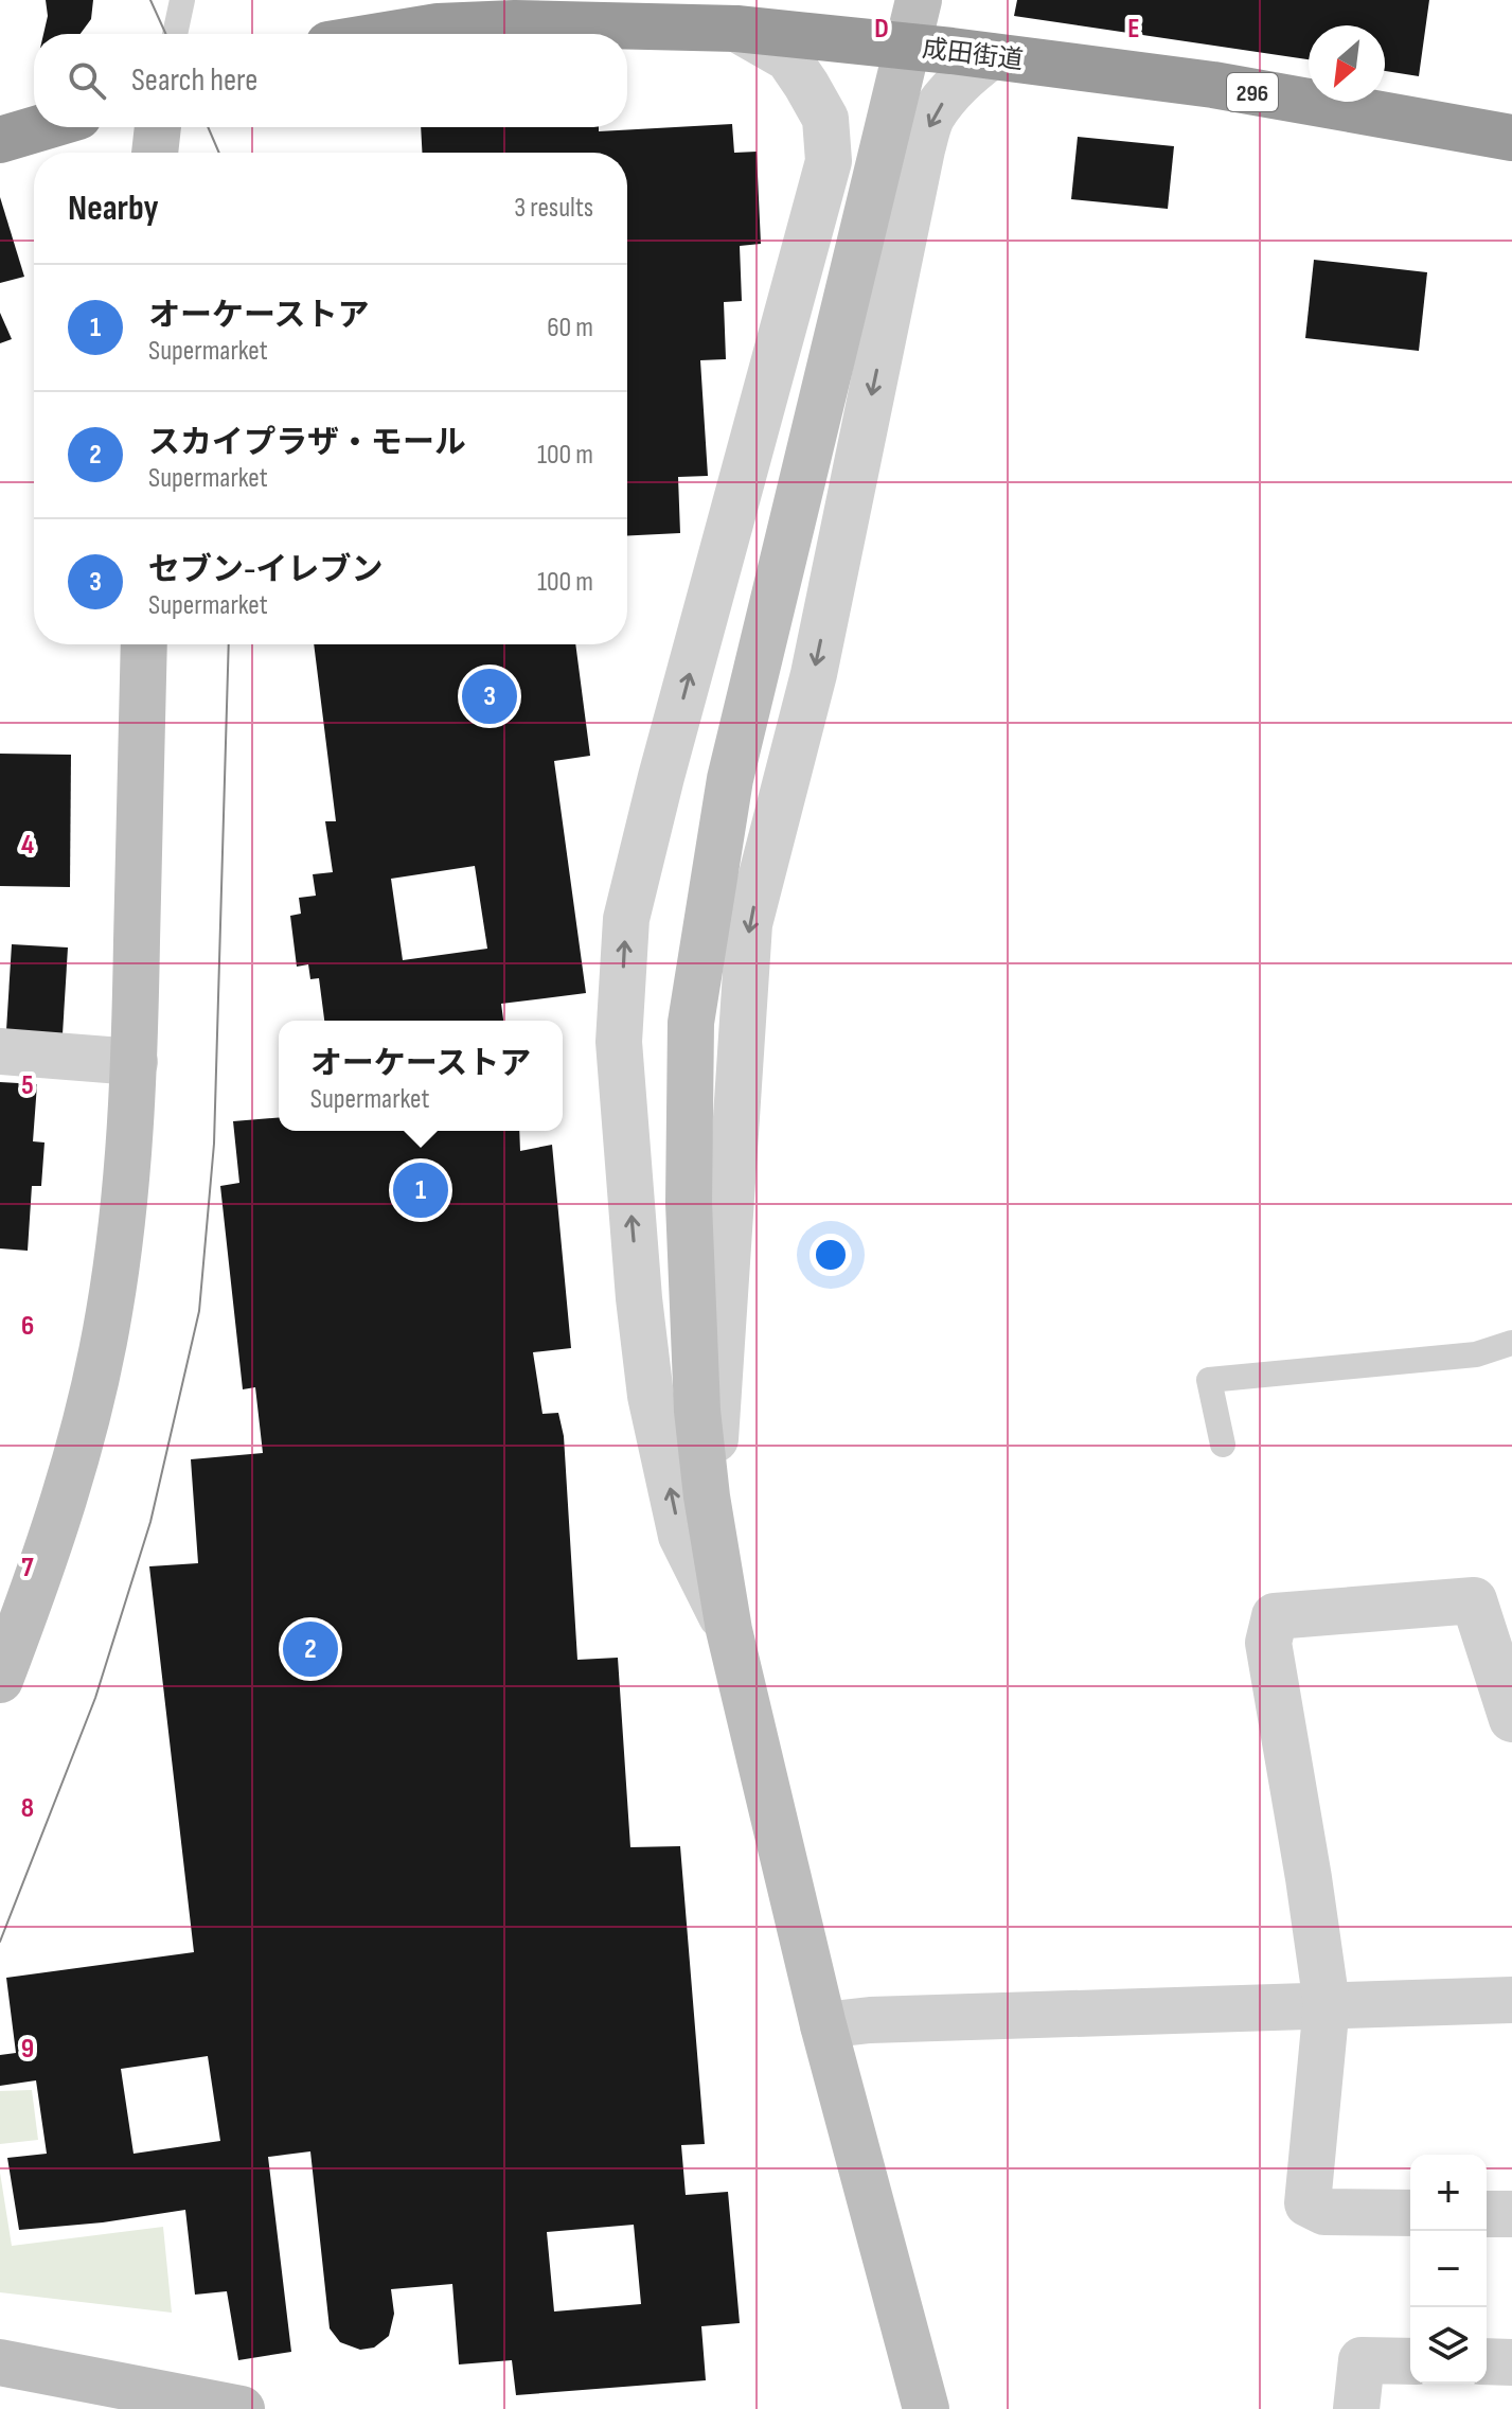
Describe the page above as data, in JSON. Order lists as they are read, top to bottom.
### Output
{
  "streets": {
    "highway": ["成田街道", "296"]
  },
  "north": "bottom left",
  "page": {
    "search": "Search here",
    "heading": ["Nearby", "3 results"],
    "list": [
      {
        "mark": "1",
        "name": "オーケーストア",
        "note": "Supermarket",
        "value": "60 m"
      },
      {
        "mark": "2",
        "name": "スカイプラザ・モール",
        "note": "Supermarket",
        "value": "100 m"
      },
      {
        "mark": "3",
        "name": "セブン-イレブン",
        "note": "Supermarket",
        "value": "100 m"
      }
    ],
    "pins": ["3", "1", "2"],
    "popup": ["オーケーストア", "Supermarket"],
    "map_buttons": ["+", "−"]
  },
  "grid": {
    "columns": ["D", "E"],
    "rows": [
      "4",
      "5",
      "6",
      "7",
      "8",
      "9"
    ]
  }
}
